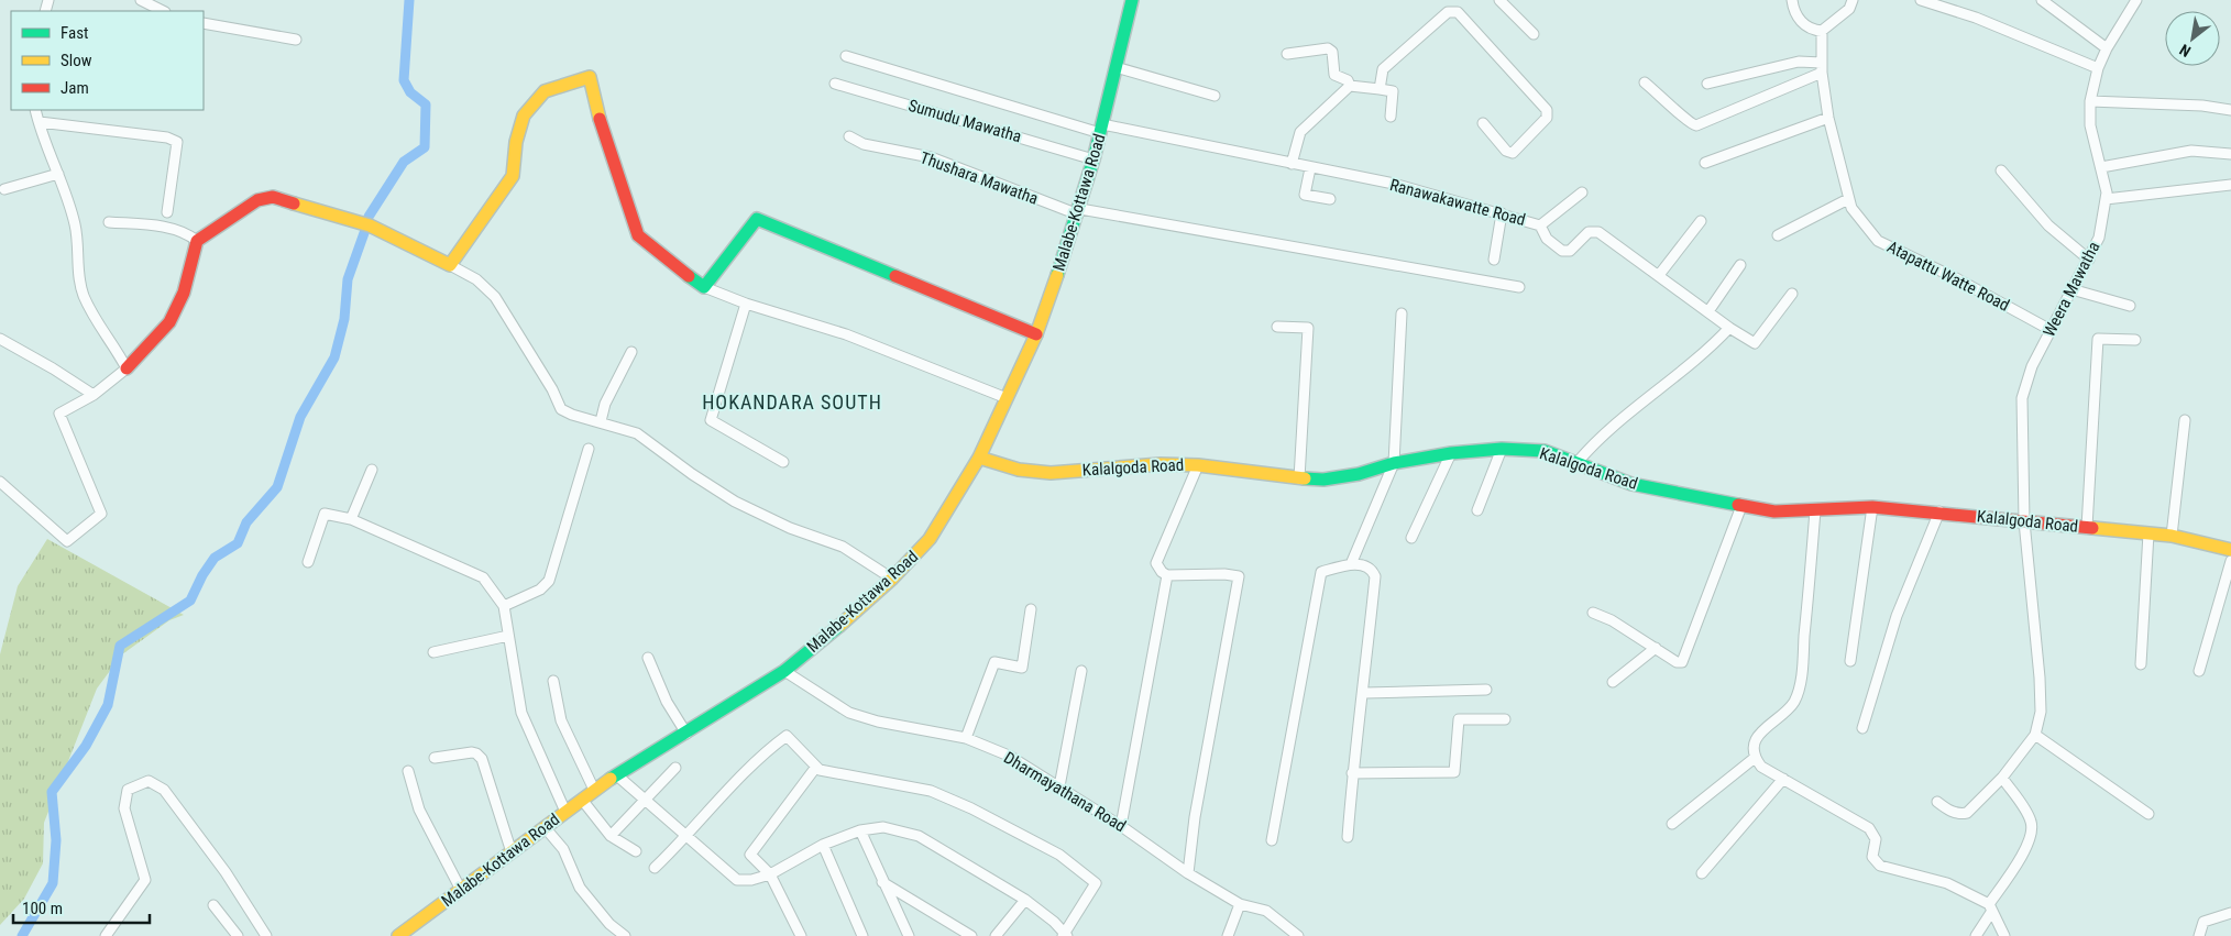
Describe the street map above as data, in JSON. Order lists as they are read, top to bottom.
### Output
{
  "streets": {
    "street": [
      "Sumudu Mawatha",
      "Thushara Mawatha",
      "Malabe-Kottawa Road",
      "Ranawakawatte Road",
      "Atapattu Watte Road",
      "Weera Mawatha",
      "Kalalgoda Road",
      "Dharmayathana Road"
    ]
  },
  "crossings": [
    ["Sumudu Mawatha", "Malabe-Kottawa Road"],
    ["Thushara Mawatha", "Malabe-Kottawa Road"],
    ["Malabe-Kottawa Road", "Ranawakawatte Road"],
    ["Malabe-Kottawa Road", "Kalalgoda Road"],
    ["Malabe-Kottawa Road", "Dharmayathana Road"],
    ["Atapattu Watte Road", "Weera Mawatha"],
    ["Weera Mawatha", "Kalalgoda Road"]
  ],
  "districts": ["HOKANDARA SOUTH"],
  "legend": ["Fast", "Slow", "Jam"],
  "scale_bar": "100 m",
  "north": "bottom left"
}
